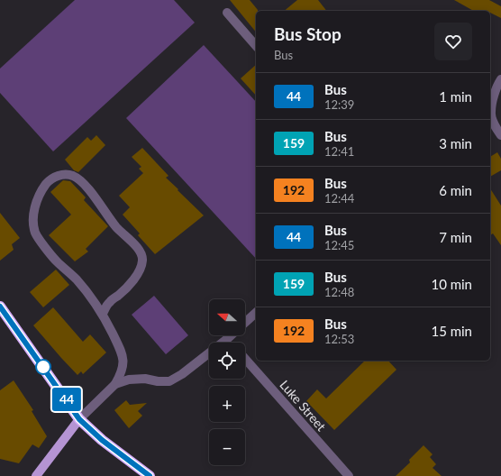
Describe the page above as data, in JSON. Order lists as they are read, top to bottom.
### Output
{
  "streets": {
    "street": ["Luke Street"]
  },
  "lines": ["bus line 44"],
  "north": "left",
  "page": {
    "on_map": "44",
    "heading": ["Bus Stop", "Bus"],
    "list": [
      {
        "mark": "44",
        "name": "Bus",
        "note": "12:39",
        "value": "1 min"
      },
      {
        "mark": "159",
        "name": "Bus",
        "note": "12:41",
        "value": "3 min"
      },
      {
        "mark": "192",
        "name": "Bus",
        "note": "12:44",
        "value": "6 min"
      },
      {
        "mark": "44",
        "name": "Bus",
        "note": "12:45",
        "value": "7 min"
      },
      {
        "mark": "159",
        "name": "Bus",
        "note": "12:48",
        "value": "10 min"
      },
      {
        "mark": "192",
        "name": "Bus",
        "note": "12:53",
        "value": "15 min"
      }
    ],
    "map_buttons": ["+", "−"]
  }
}
